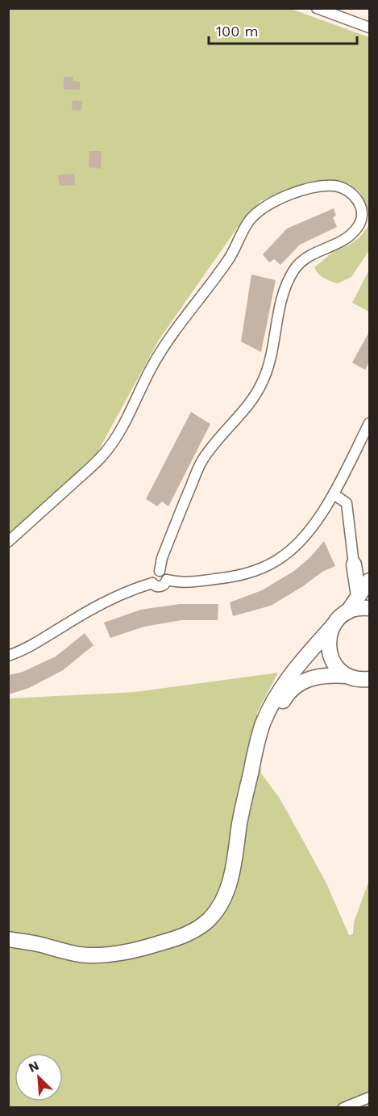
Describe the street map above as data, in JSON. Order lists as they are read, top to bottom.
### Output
{
  "scale_bar": "100 m",
  "north": "top left"
}
